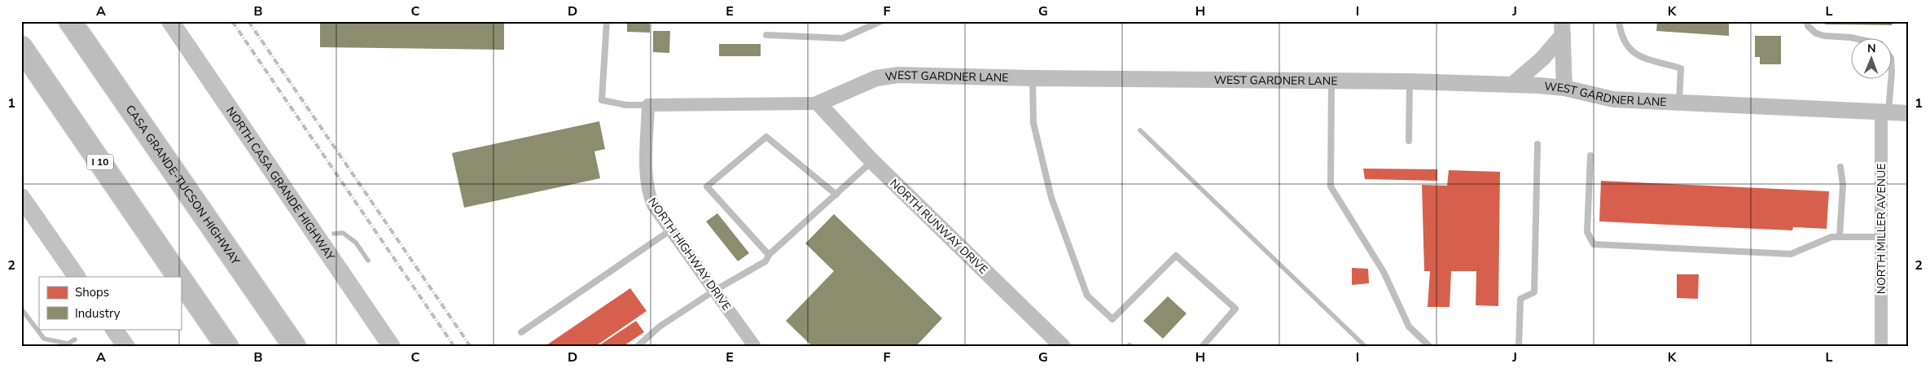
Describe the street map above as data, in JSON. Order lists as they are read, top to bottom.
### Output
{
  "streets": {
    "highway": ["I 10", "CASA GRANDE-TUCSON HIGHWAY"],
    "main road": ["NORTH CASA GRANDE HIGHWAY"],
    "street": [
      "WEST GARDNER LANE",
      "NORTH RUNWAY DRIVE",
      "NORTH MILLER AVENUE",
      "NORTH HIGHWAY DRIVE"
    ]
  },
  "crossings": [
    ["WEST GARDNER LANE", "NORTH RUNWAY DRIVE"],
    ["WEST GARDNER LANE", "NORTH MILLER AVENUE"],
    ["WEST GARDNER LANE", "NORTH HIGHWAY DRIVE"]
  ],
  "legend": ["Shops", "Industry"],
  "north": "top",
  "grid": {
    "columns": [
      "A",
      "B",
      "C",
      "D",
      "E",
      "F",
      "G",
      "H",
      "I",
      "J",
      "K",
      "L"
    ],
    "rows": ["1", "2"]
  }
}
